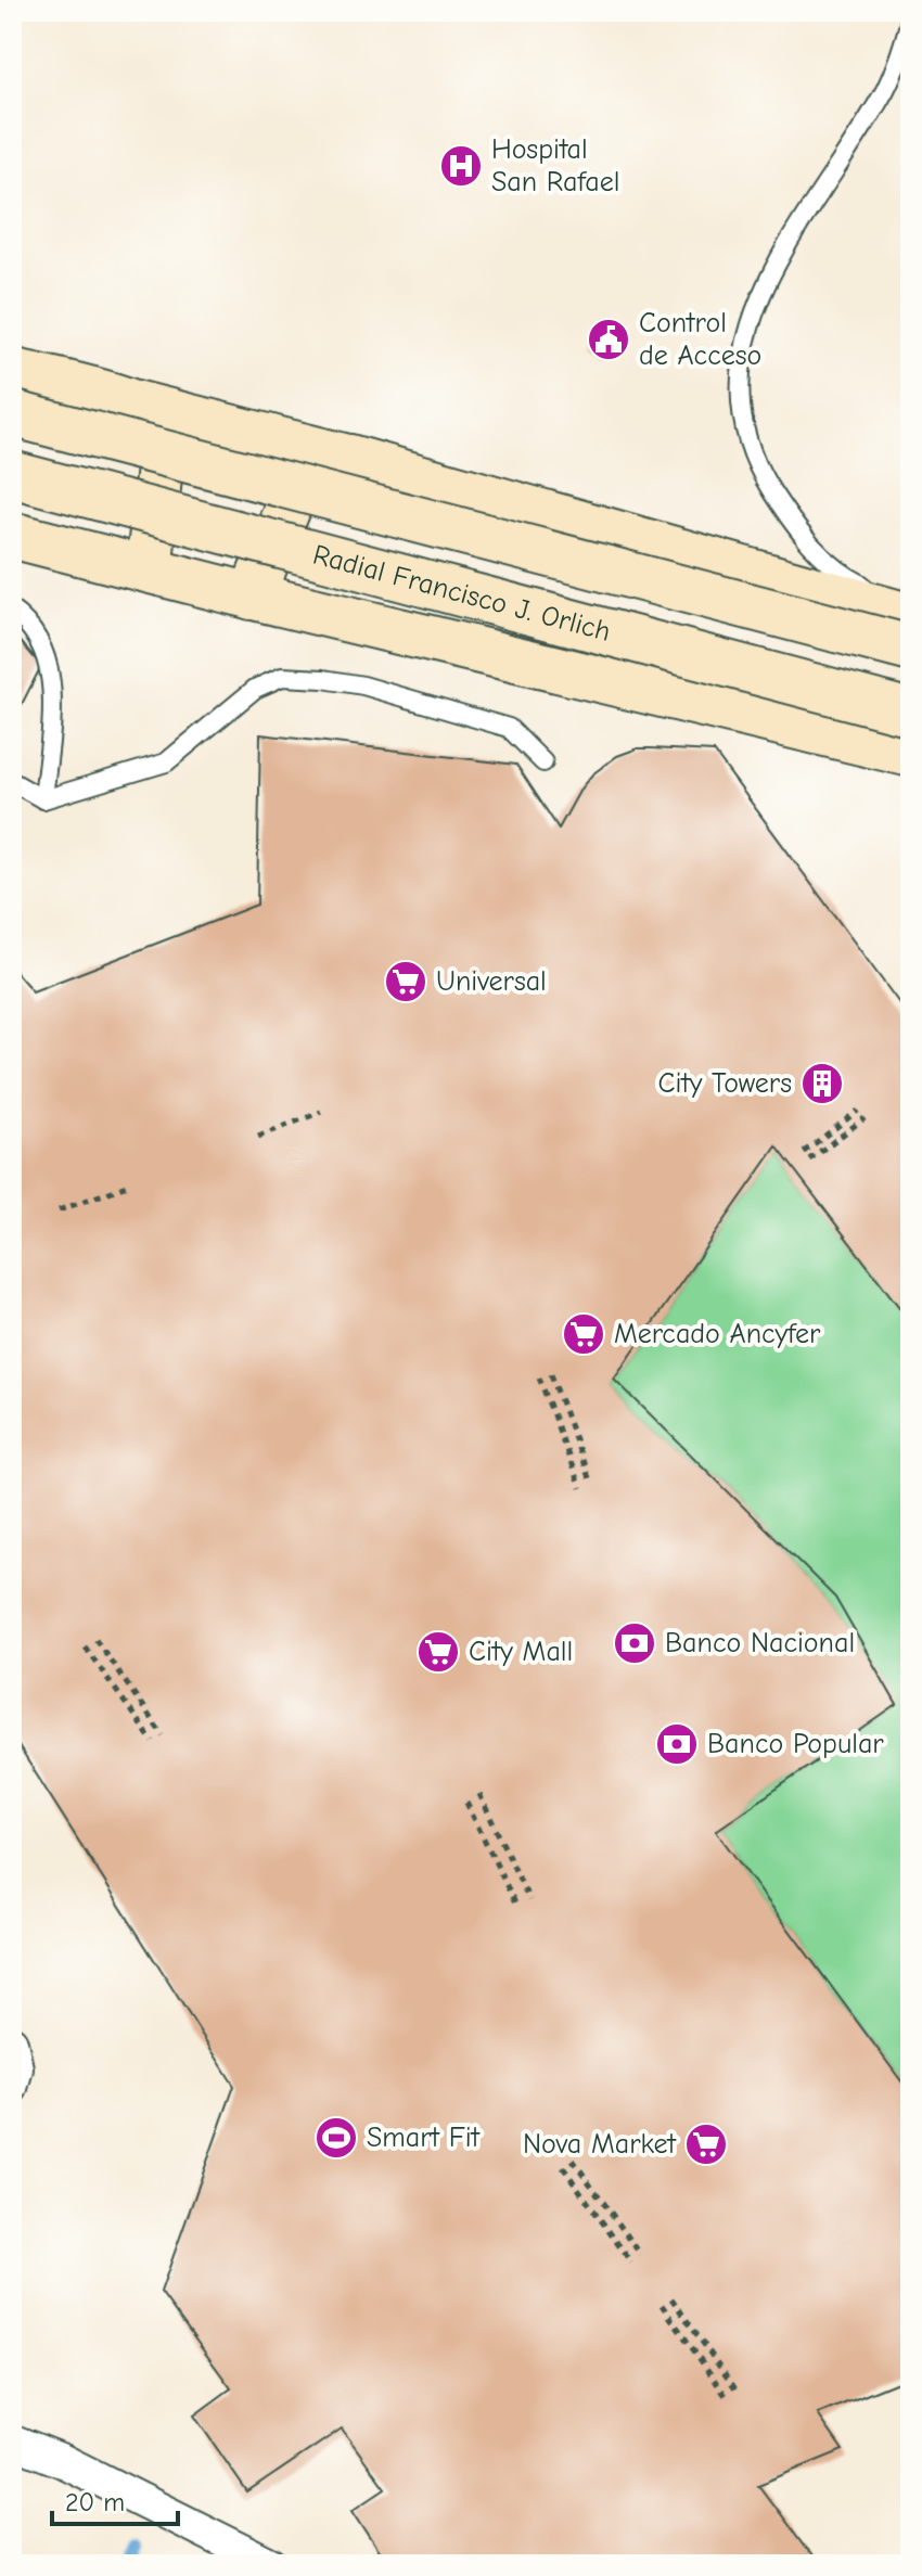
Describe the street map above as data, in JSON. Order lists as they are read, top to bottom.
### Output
{
  "streets": {
    "main road": ["Radial Francisco J. Orlich"]
  },
  "places": {
    "hospital": ["Hospital San Rafael"],
    "public building": ["Control de Acceso"],
    "supermarket": [
      "Universal",
      "Mercado Ancyfer",
      "City Mall",
      "Nova Market"
    ],
    "building": ["City Towers"],
    "bank": ["Banco Nacional", "Banco Popular"],
    "sports": ["Smart Fit"]
  },
  "scale_bar": "20 m"
}
